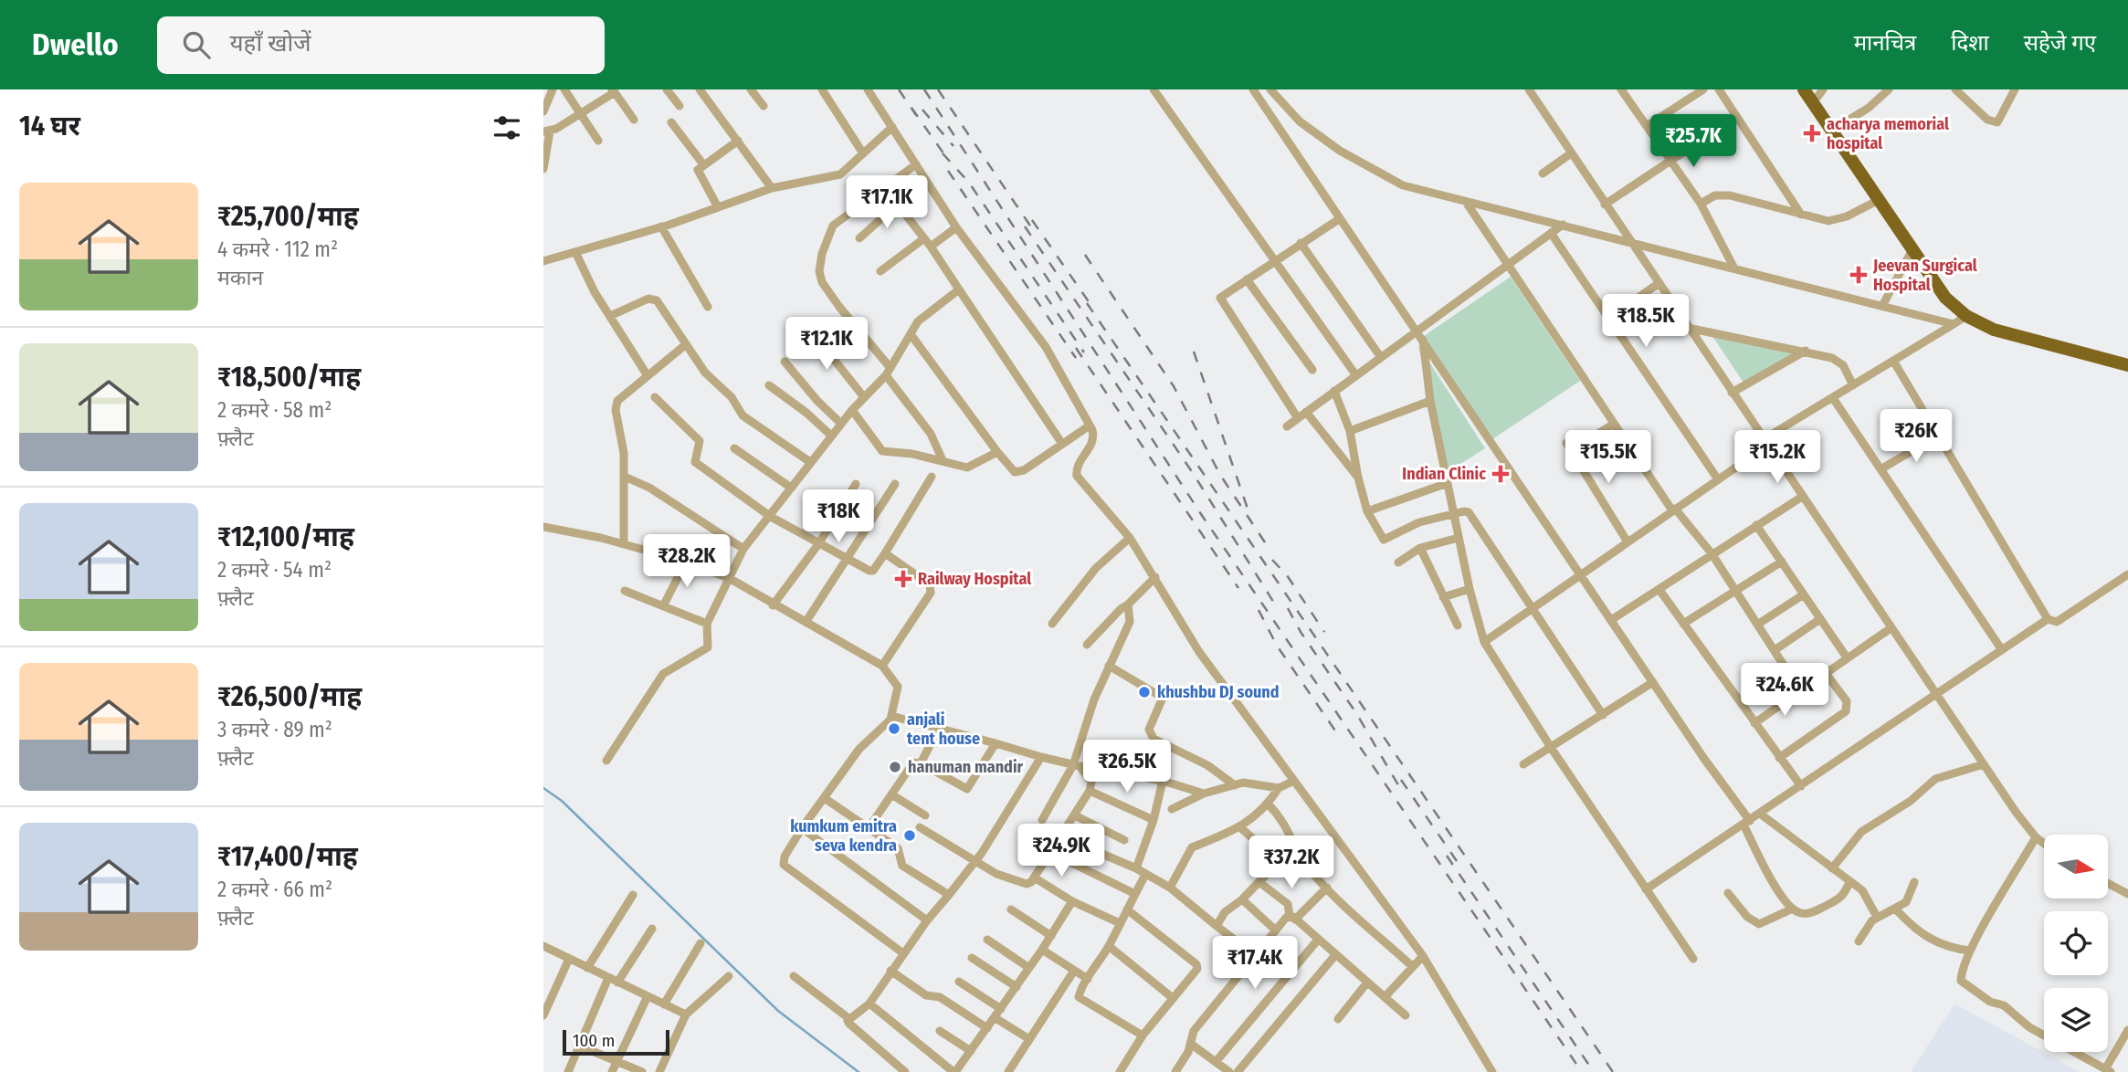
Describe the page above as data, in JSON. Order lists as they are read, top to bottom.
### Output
{
  "places": {
    "health": [
      "acharya memorial hospital",
      "Jeevan Surgical Hospital",
      "Indian Clinic",
      "Railway Hospital"
    ],
    "other": [
      "khushbu DJ sound",
      "anjali tent house",
      "hanuman mandir",
      "kumkum emitra seva kendra"
    ]
  },
  "scale_bar": "100 m",
  "north": "right",
  "page": {
    "header": "Dwello",
    "search": "यहाँ खोजें",
    "nav": ["मानचित्र", "दिशा", "सहेजे गए"],
    "heading": "14 घर",
    "price": [
      "₹25.7K",
      "₹17.1K",
      "₹18.5K",
      "₹12.1K",
      "₹26K",
      "₹15.5K",
      "₹15.2K",
      "₹18K",
      "₹28.2K",
      "₹24.6K",
      "₹26.5K",
      "₹24.9K",
      "₹37.2K",
      "₹17.4K"
    ],
    "list": [
      {
        "name": "₹25,700/माह",
        "note": "4 कमरे · 112 m² · मकान"
      },
      {
        "name": "₹18,500/माह",
        "note": "2 कमरे · 58 m² · फ़्लैट"
      },
      {
        "name": "₹12,100/माह",
        "note": "2 कमरे · 54 m² · फ़्लैट"
      },
      {
        "name": "₹26,500/माह",
        "note": "3 कमरे · 89 m² · फ़्लैट"
      },
      {
        "name": "₹17,400/माह",
        "note": "2 कमरे · 66 m² · फ़्लैट"
      }
    ],
    "scale": "100 m"
  }
}
